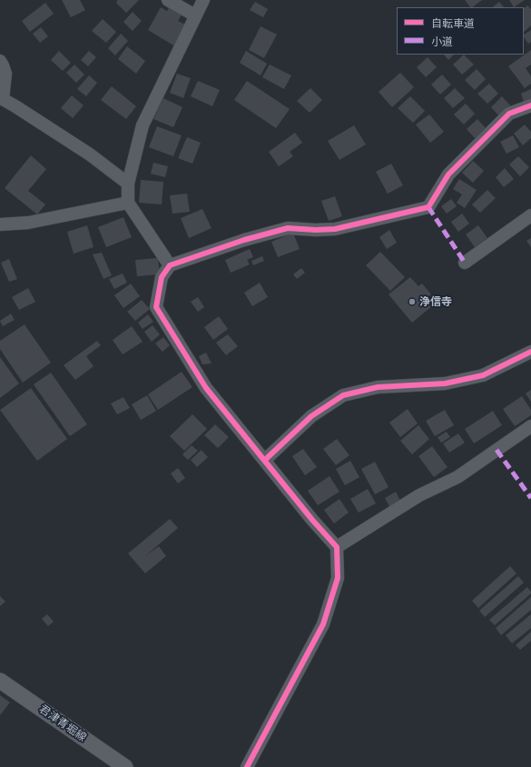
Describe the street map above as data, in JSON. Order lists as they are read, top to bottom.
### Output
{
  "streets": {
    "main road": ["君津青堀線"]
  },
  "places": ["浄信寺"],
  "legend": ["自転車道", "小道"]
}
